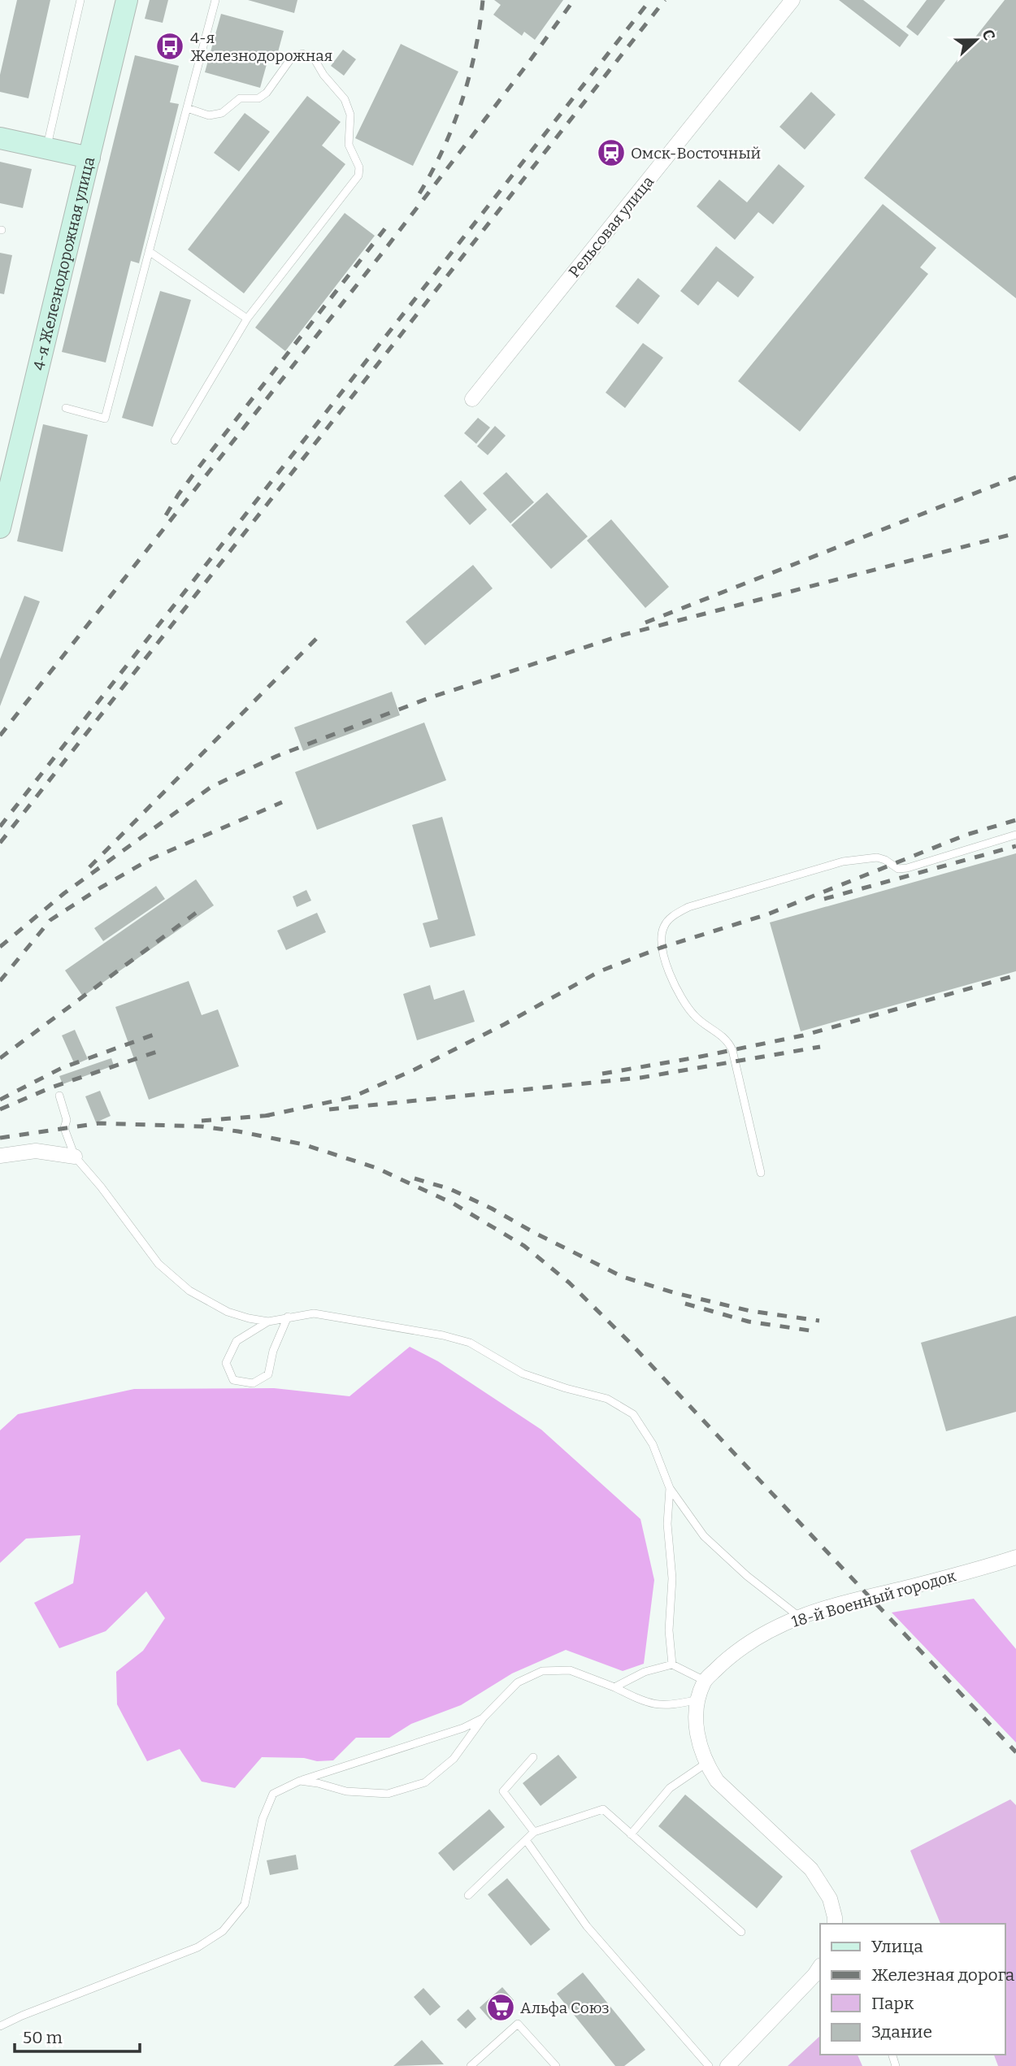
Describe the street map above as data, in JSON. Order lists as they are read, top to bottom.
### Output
{
  "streets": {
    "main road": ["4-я Железнодорожная улица"],
    "street": ["Рельсовая улица", "18-й Военный городок"]
  },
  "places": {
    "bus stop": ["4-я Железнодорожная"],
    "station": ["Омск-Восточный"],
    "supermarket": ["Альфа Союз"]
  },
  "legend": [
    "Улица",
    "Железная дорога",
    "Парк",
    "Здание"
  ],
  "scale_bar": "50 m",
  "north": "right"
}
